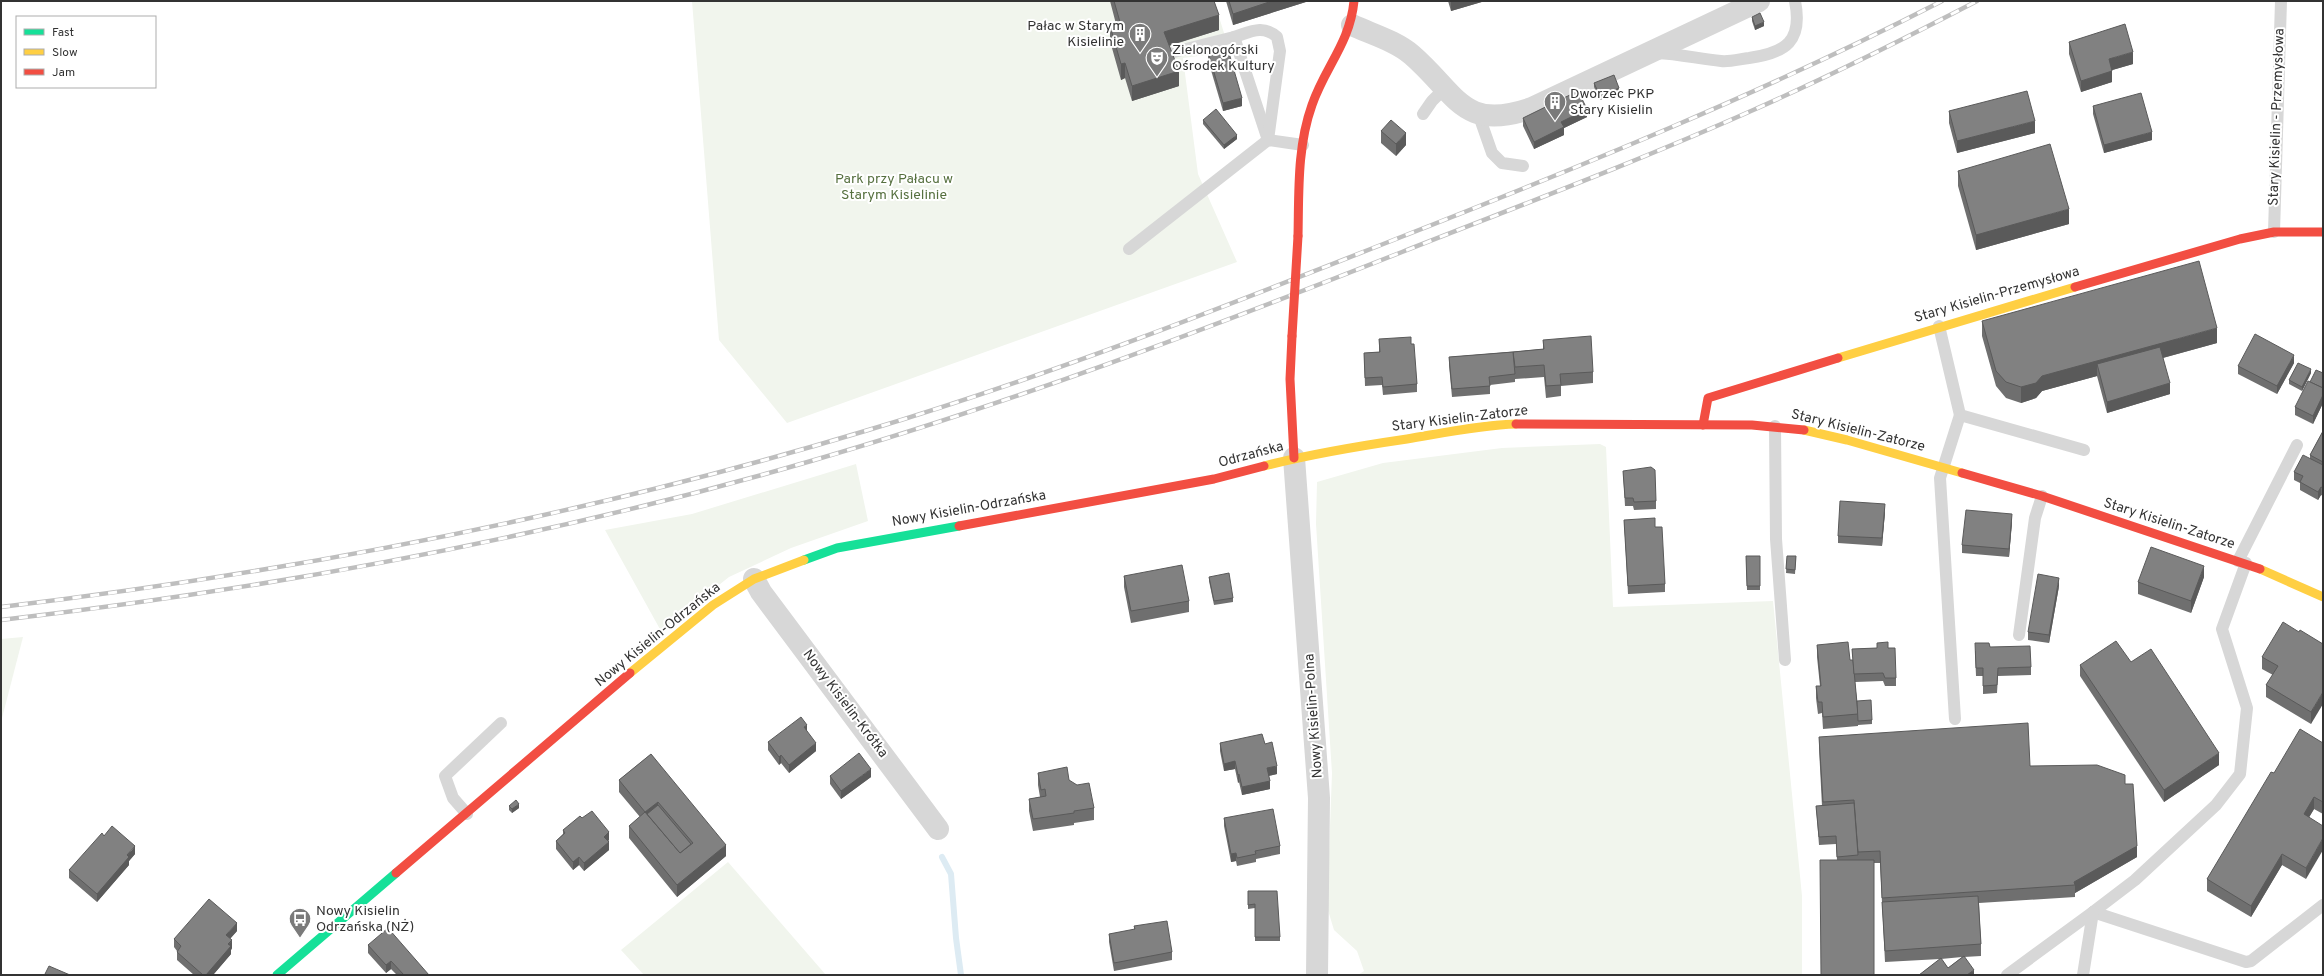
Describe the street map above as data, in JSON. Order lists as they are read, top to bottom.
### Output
{
  "streets": {
    "street": [
      "Stary Kisielin-Przemysłowa",
      "Stary Kisielin-Zatorze",
      "Odrzańska",
      "Nowy Kisielin-Odrzańska",
      "Nowy Kisielin-Krótka",
      "Nowy Kisielin-Polna"
    ],
    "lane": ["Stary Kisielin - Przemysłowa"]
  },
  "crossings": [
    ["Stary Kisielin - Przemysłowa", "Stary Kisielin-Przemysłowa"],
    ["Stary Kisielin-Przemysłowa", "Stary Kisielin-Zatorze"],
    ["Stary Kisielin-Zatorze", "Odrzańska"],
    ["Stary Kisielin-Zatorze", "Nowy Kisielin-Polna"],
    ["Odrzańska", "Nowy Kisielin-Odrzańska"],
    ["Odrzańska", "Nowy Kisielin-Polna"],
    ["Nowy Kisielin-Odrzańska", "Nowy Kisielin-Krótka"]
  ],
  "parks": ["Park przy Pałacu w Starym Kisielinie"],
  "places": {
    "building": ["Pałac w Starym Kisielinie", "Dworzec PKP Stary Kisielin"],
    "theatre": ["Zielonogórski Ośrodek Kultury"],
    "bus stop": ["Nowy Kisielin Odrzańska (NŻ)"]
  },
  "legend": ["Fast", "Slow", "Jam"]
}
